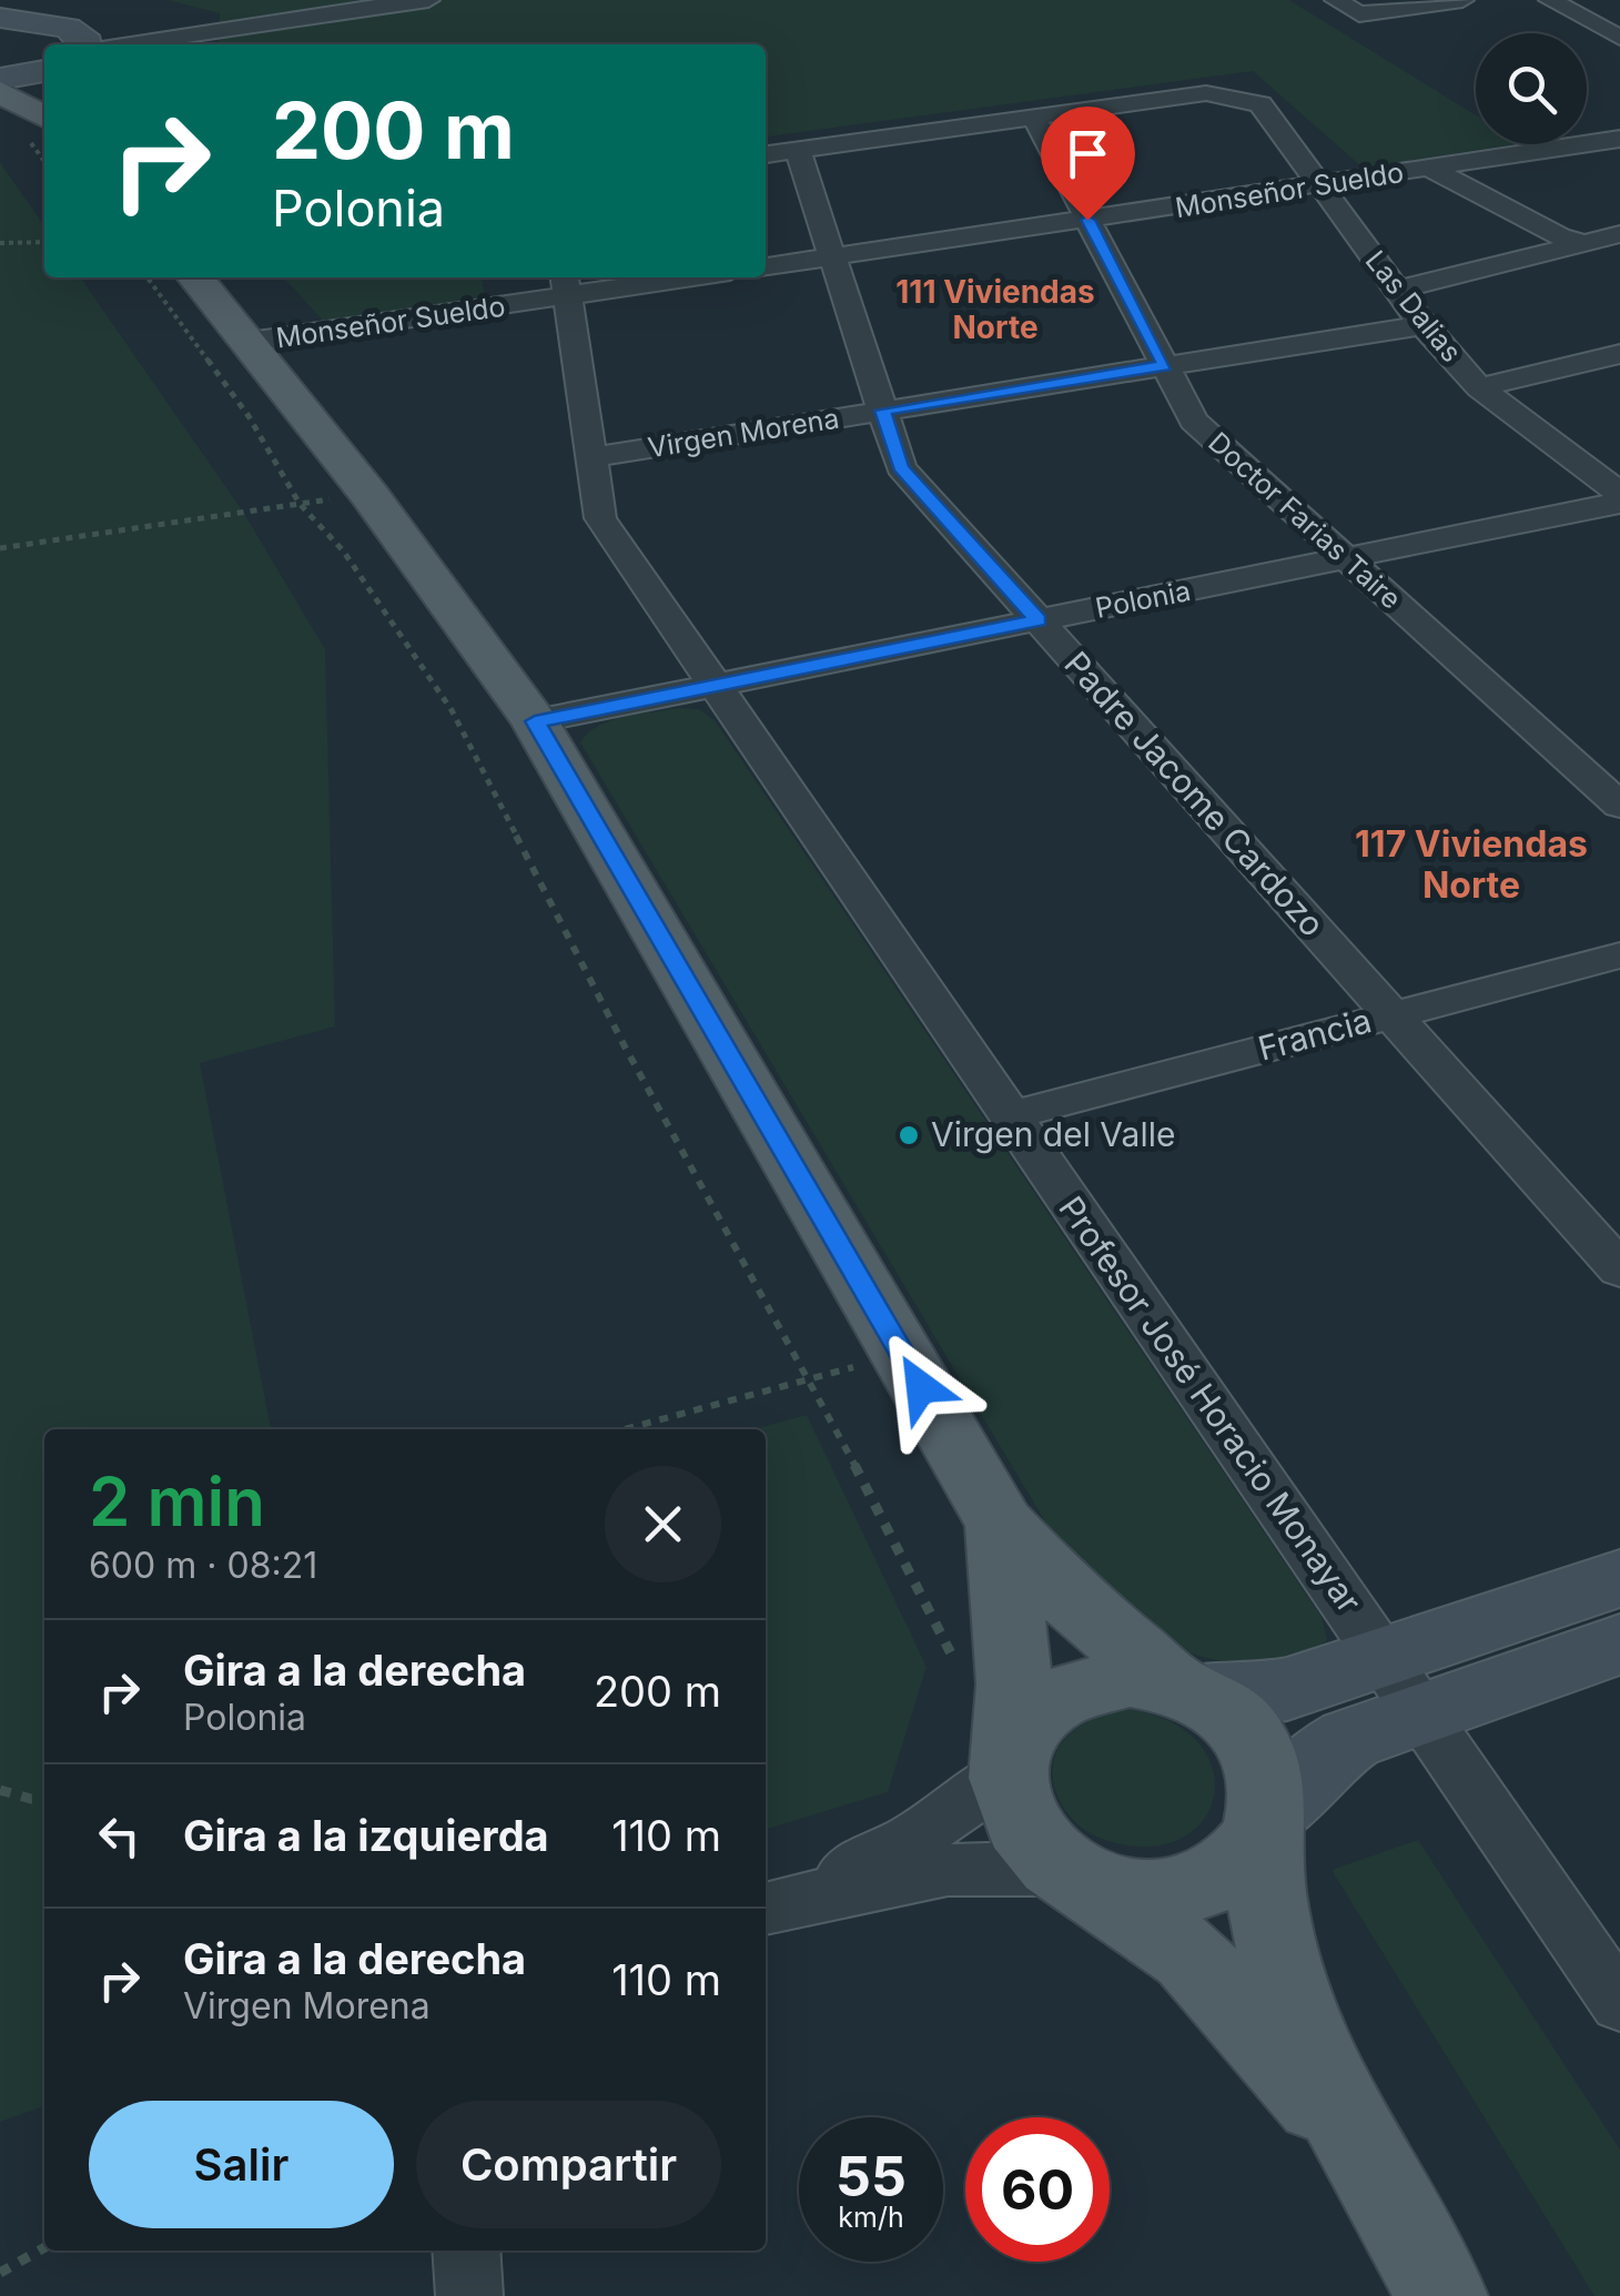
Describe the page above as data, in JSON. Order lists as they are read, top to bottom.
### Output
{
  "streets": {
    "street": [
      "Monseñor Sueldo",
      "Las Dalias",
      "Virgen Morena",
      "Doctor Farias Taire",
      "Polonia",
      "Padre Jacome Cardozo",
      "Francia",
      "Profesor José Horacio Monayar"
    ]
  },
  "crossings": [
    ["Monseñor Sueldo", "Las Dalias"],
    ["Monseñor Sueldo", "Doctor Farias Taire"],
    ["Monseñor Sueldo", "Padre Jacome Cardozo"],
    ["Monseñor Sueldo", "Profesor José Horacio Monayar"],
    ["Las Dalias", "Virgen Morena"],
    ["Las Dalias", "Doctor Farias Taire"],
    ["Virgen Morena", "Doctor Farias Taire"],
    ["Virgen Morena", "Padre Jacome Cardozo"],
    ["Virgen Morena", "Profesor José Horacio Monayar"],
    ["Doctor Farias Taire", "Polonia"],
    ["Polonia", "Padre Jacome Cardozo"],
    ["Polonia", "Profesor José Horacio Monayar"],
    ["Padre Jacome Cardozo", "Francia"],
    ["Francia", "Profesor José Horacio Monayar"]
  ],
  "districts": ["111 Viviendas Norte", "117 Viviendas Norte"],
  "places": ["Virgen del Valle"],
  "page": {
    "turn": ["200 m", "Polonia"],
    "heading": ["2 min", "600 m · 08:21"],
    "list": [
      {
        "name": "Gira a la derecha",
        "note": "Polonia",
        "value": "200 m"
      },
      {
        "name": "Gira a la izquierda",
        "value": "110 m"
      },
      {
        "name": "Gira a la derecha",
        "note": "Virgen Morena",
        "value": "110 m"
      }
    ],
    "buttons": ["Salir", "Compartir"],
    "speed": "55 km/h",
    "limit": "60"
  }
}
